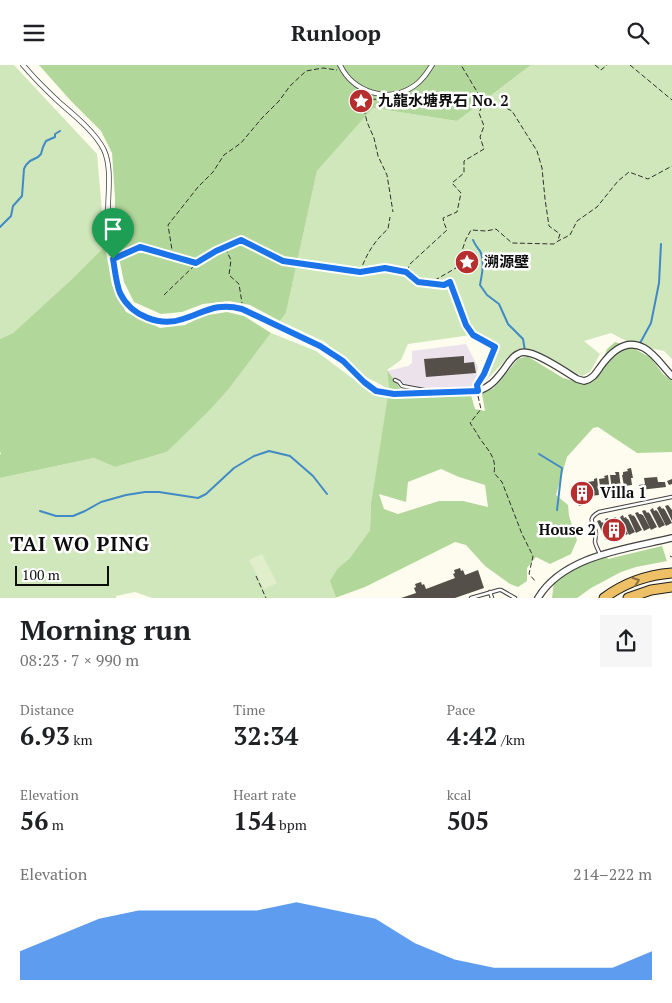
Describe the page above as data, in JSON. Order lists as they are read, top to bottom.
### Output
{
  "districts": ["TAI WO PING"],
  "places": {
    "place": ["九龍水塘界石 No. 2", "溯源壁"],
    "building": ["Villa 1", "House 2"]
  },
  "scale_bar": "100 m",
  "page": {
    "header": "Runloop",
    "scale": "100 m",
    "heading": ["Morning run", "08:23 · 7 × 990 m"],
    "stats": [
      ["Distance", "6.93 km"],
      ["Time", "32:34"],
      ["Pace", "4:42 /km"],
      ["Elevation", "56 m"],
      ["Heart rate", "154 bpm"],
      ["kcal", "505"]
    ],
    "chart": ["Elevation", "214–222 m"]
  }
}
